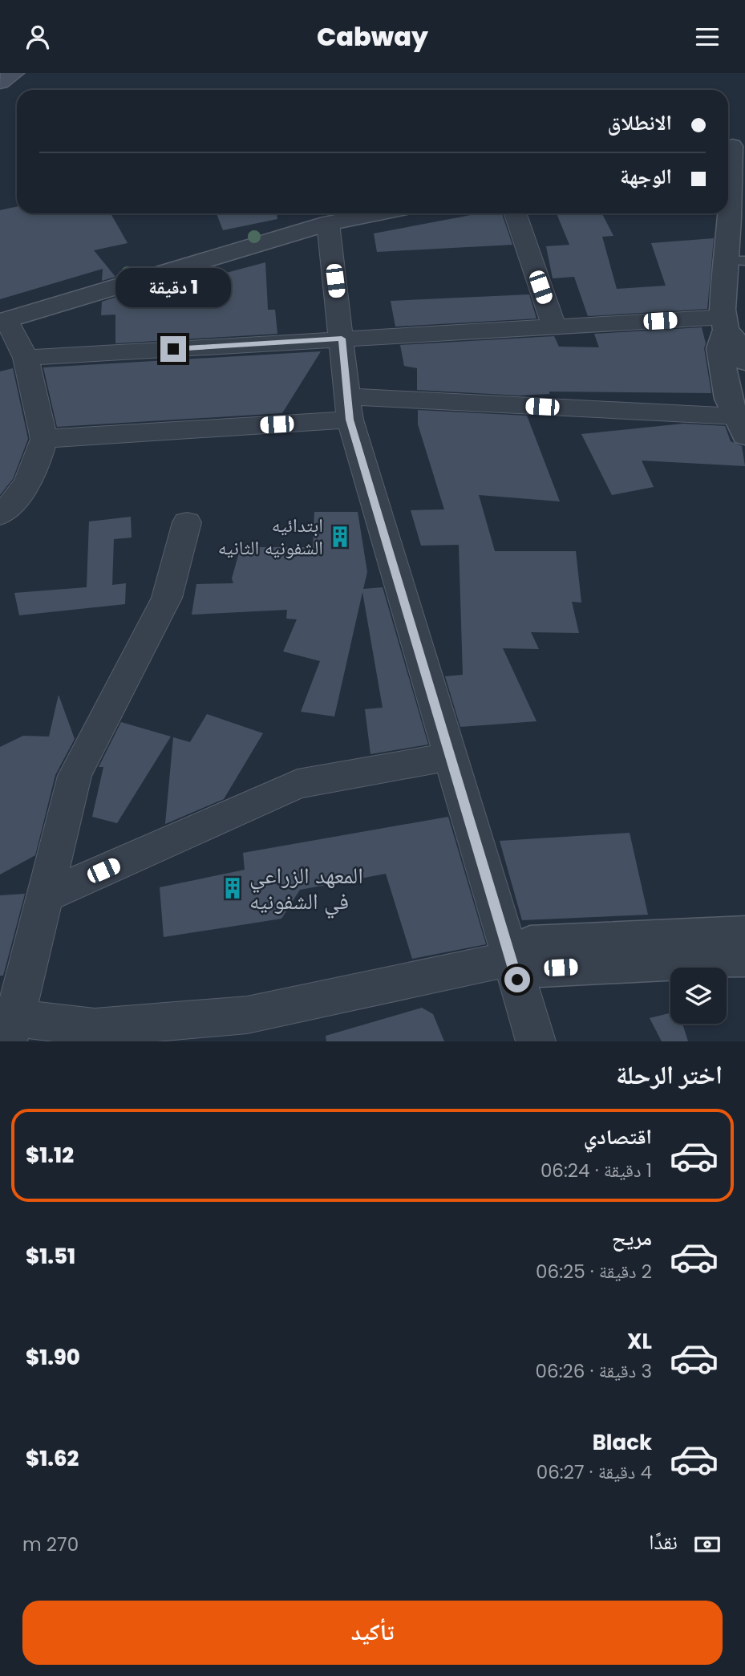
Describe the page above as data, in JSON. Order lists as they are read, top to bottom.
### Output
{
  "places": {
    "building": ["ابتدائيه الشفونيه الثانيه", "المعهد الزراعي في الشفونيه"]
  },
  "page": {
    "header": "Cabway",
    "banner": ["الانطلاق", "الوجهة"],
    "bubble": "1 دقيقة",
    "heading": "اختر الرحلة",
    "list": [
      {
        "name": "اقتصادي",
        "note": "1 دقيقة · 06:24",
        "value": "$1.12"
      },
      {
        "name": "مريح",
        "note": "2 دقيقة · 06:25",
        "value": "$1.51"
      },
      {
        "name": "XL",
        "note": "3 دقيقة · 06:26",
        "value": "$1.90"
      },
      {
        "name": "Black",
        "note": "4 دقيقة · 06:27",
        "value": "$1.62"
      }
    ],
    "pay": ["نقدًا", "270 m"],
    "buttons": "تأكيد"
  }
}
